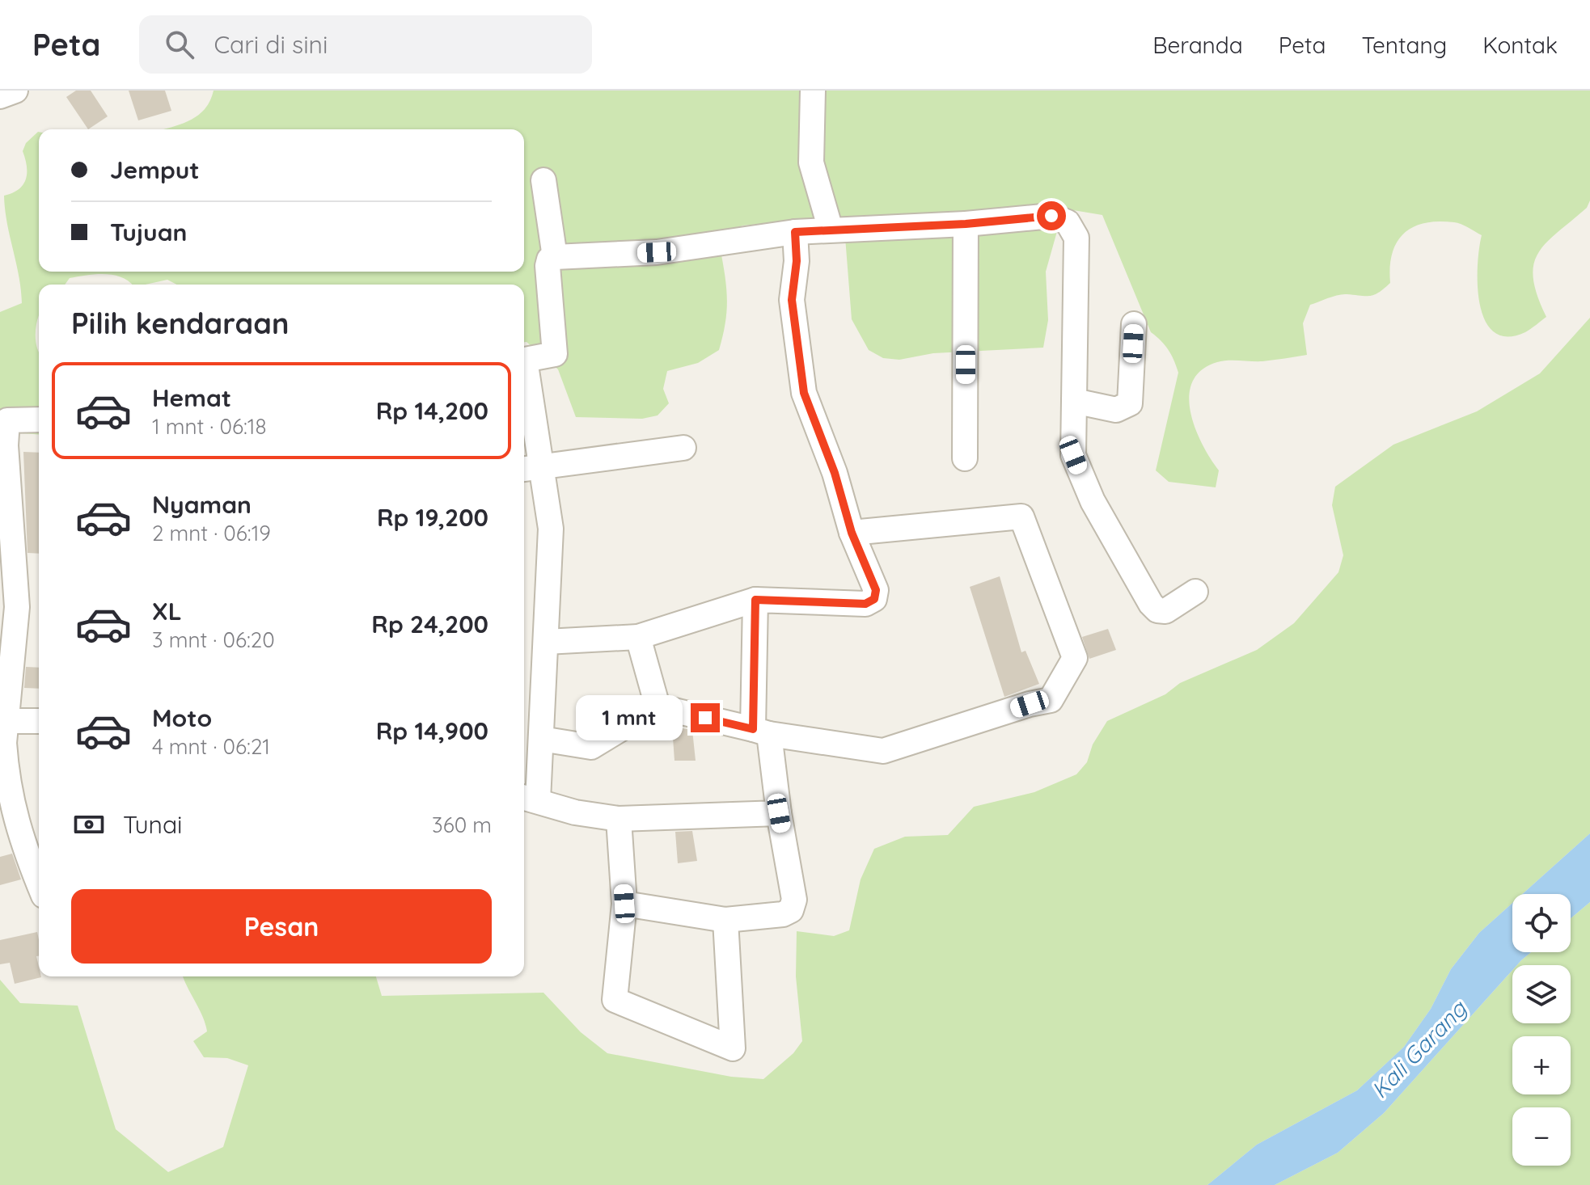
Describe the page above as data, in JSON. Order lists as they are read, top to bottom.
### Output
{
  "water": ["Kali Garang"],
  "page": {
    "header": "Peta",
    "search": "Cari di sini",
    "nav": [
      "Beranda",
      "Peta",
      "Tentang",
      "Kontak"
    ],
    "banner": ["Jemput", "Tujuan"],
    "heading": "Pilih kendaraan",
    "list": [
      {
        "name": "Hemat",
        "note": "1 mnt · 06:18",
        "value": "Rp 14,200"
      },
      {
        "name": "Nyaman",
        "note": "2 mnt · 06:19",
        "value": "Rp 19,200"
      },
      {
        "name": "XL",
        "note": "3 mnt · 06:20",
        "value": "Rp 24,200"
      },
      {
        "name": "Moto",
        "note": "4 mnt · 06:21",
        "value": "Rp 14,900"
      }
    ],
    "bubble": "1 mnt",
    "pay": ["Tunai", "360 m"],
    "buttons": "Pesan",
    "map_buttons": ["+", "−"]
  }
}
